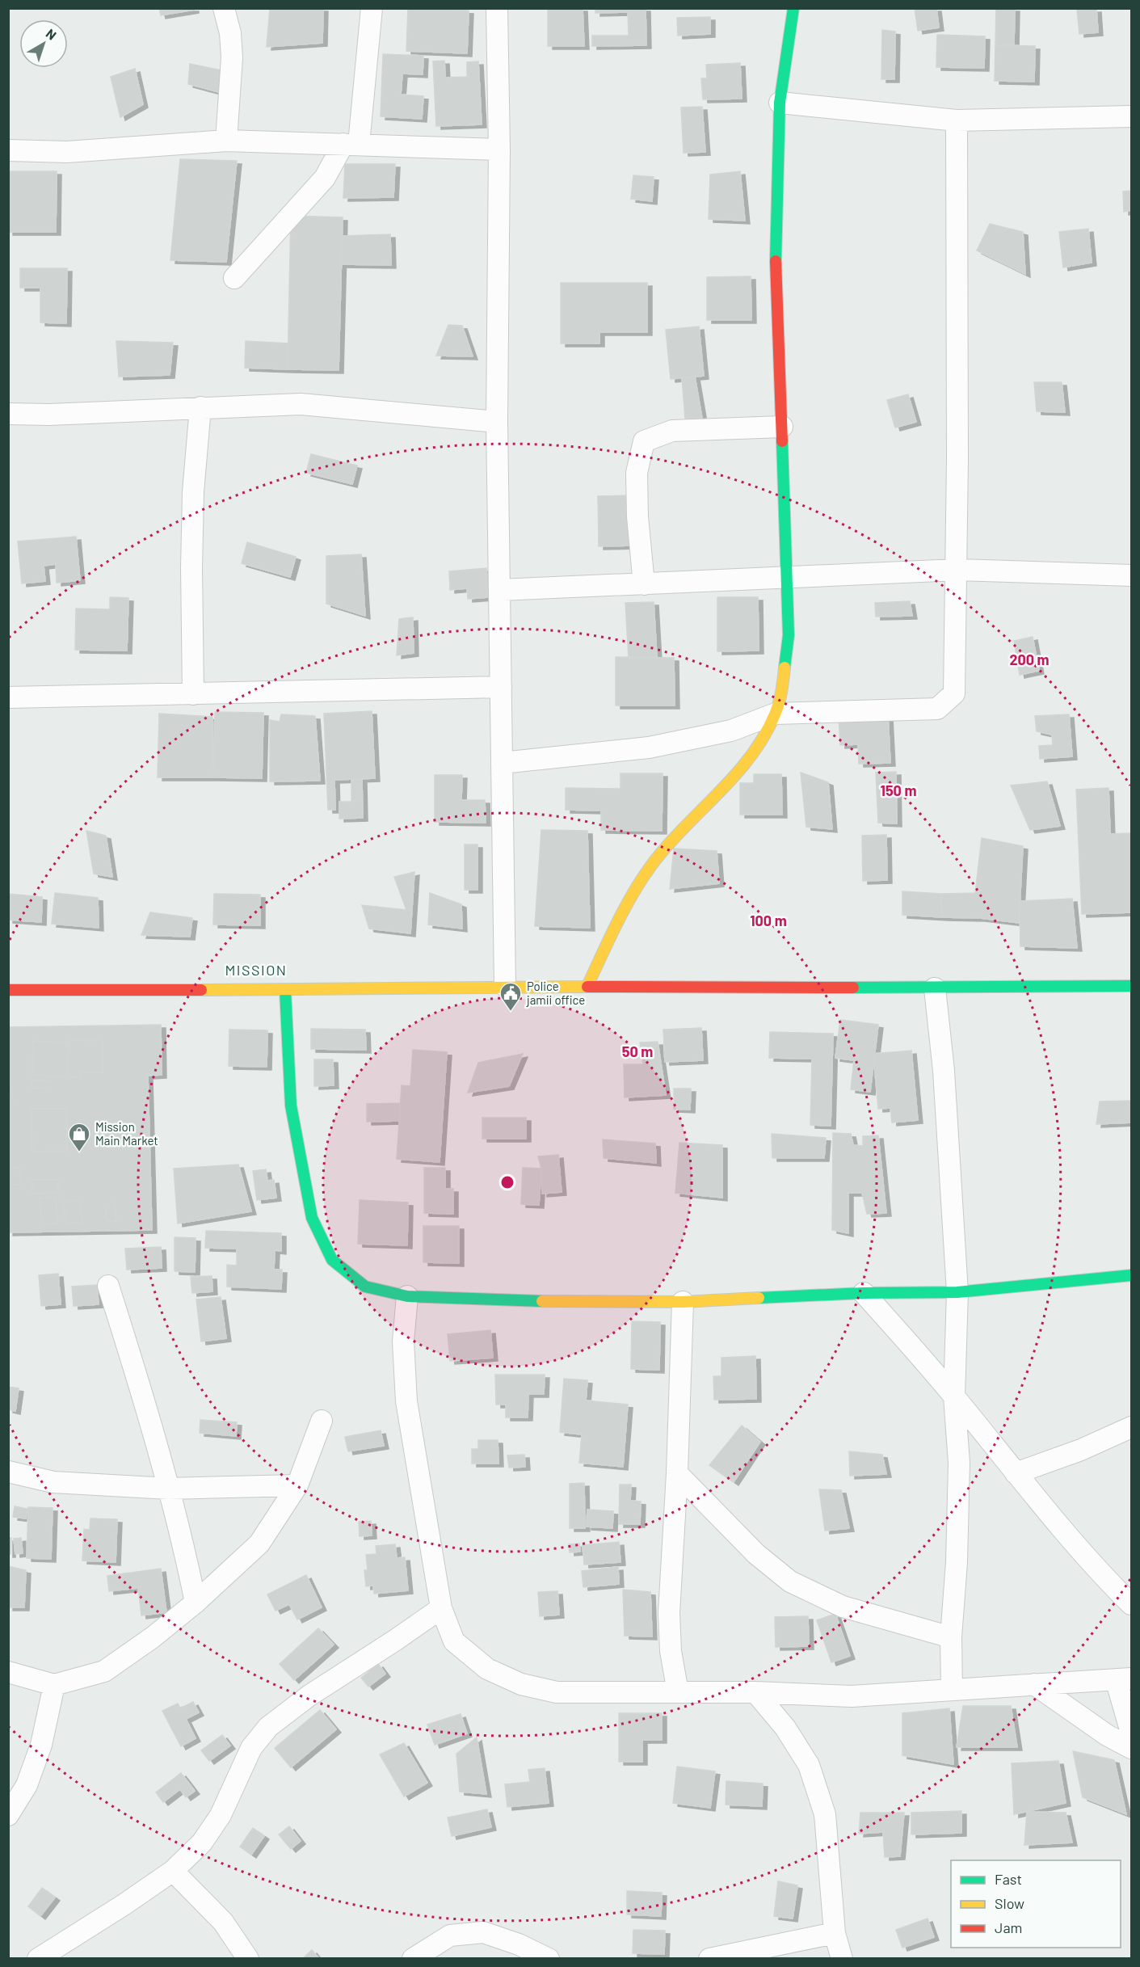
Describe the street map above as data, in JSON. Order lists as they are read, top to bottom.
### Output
{
  "districts": ["MISSION"],
  "places": {
    "public building": ["Police jamii office"],
    "shop": ["Mission Main Market"]
  },
  "legend": ["Fast", "Slow", "Jam"],
  "north": "top right",
  "rings": [
    "200 m",
    "150 m",
    "100 m",
    "50 m"
  ]
}
